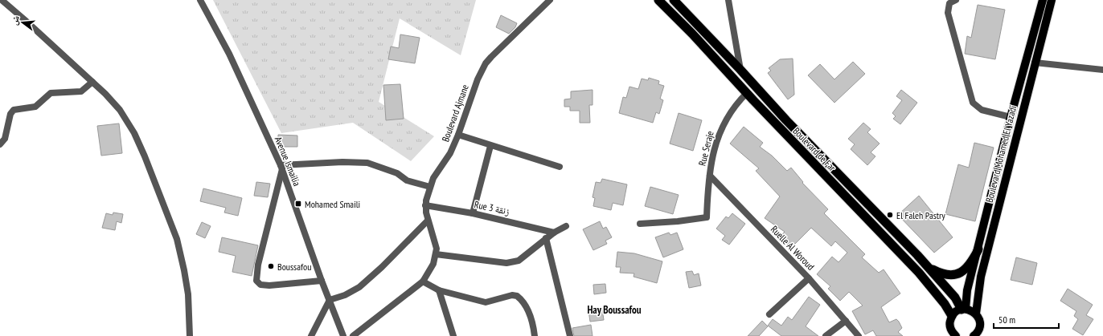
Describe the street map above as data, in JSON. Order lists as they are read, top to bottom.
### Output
{
  "streets": {
    "highway": ["Boulevard de Far"],
    "main road": ["Boulevard Mohamed El Yazadi"],
    "street": [
      "Boulevard Ajmane",
      "Rue Seraje",
      "Avenue Ismailia",
      "Rue 3 زنقة",
      "Ruelle Al Woroud"
    ]
  },
  "crossings": [
    ["Boulevard Ajmane", "Rue 3 زنقة"],
    ["Rue Seraje", "Boulevard de Far"],
    ["Rue Seraje", "Ruelle Al Woroud"],
    ["Boulevard de Far", "Boulevard Mohamed El Yazadi"]
  ],
  "districts": ["Hay Boussafou"],
  "places": {
    "transit": ["Mohamed Smaili"],
    "other": ["El Faleh Pastry", "Boussafou"]
  },
  "scale_bar": "50 m",
  "north": "left"
}
